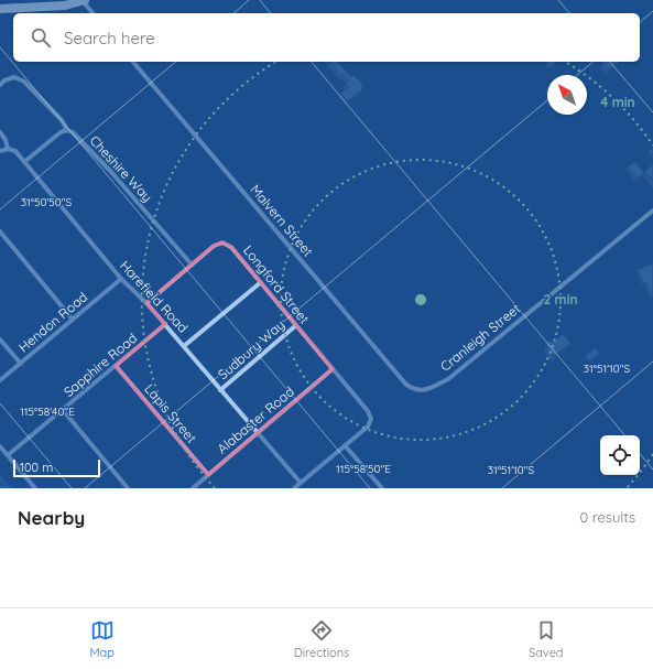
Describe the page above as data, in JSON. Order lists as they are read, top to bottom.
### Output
{
  "streets": {
    "street": [
      "Cheshire Way",
      "Malvern Street",
      "Longford Street",
      "Harefield Road",
      "Hendon Road",
      "Cranleigh Street",
      "Sudbury Way",
      "Sapphire Road",
      "Lapis Street",
      "Alabaster Road"
    ]
  },
  "crossings": [
    ["Cheshire Way", "Longford Street"],
    ["Malvern Street", "Cranleigh Street"],
    ["Longford Street", "Harefield Road"],
    ["Longford Street", "Sudbury Way"],
    ["Longford Street", "Alabaster Road"],
    ["Harefield Road", "Hendon Road"],
    ["Harefield Road", "Sudbury Way"],
    ["Harefield Road", "Sapphire Road"],
    ["Harefield Road", "Alabaster Road"],
    ["Sapphire Road", "Lapis Street"],
    ["Lapis Street", "Alabaster Road"]
  ],
  "scale_bar": "100 m",
  "north": "top left",
  "page": {
    "search": "Search here",
    "scale": "100 m",
    "heading": ["Nearby", "0 results"],
    "nav": ["Map", "Directions", "Saved"]
  },
  "coordinates": [
    "31°50'50\"S",
    "31°51'10\"S",
    "115°58'40\"E",
    "115°58'50\"E"
  ],
  "rings": ["4 min", "2 min"]
}
